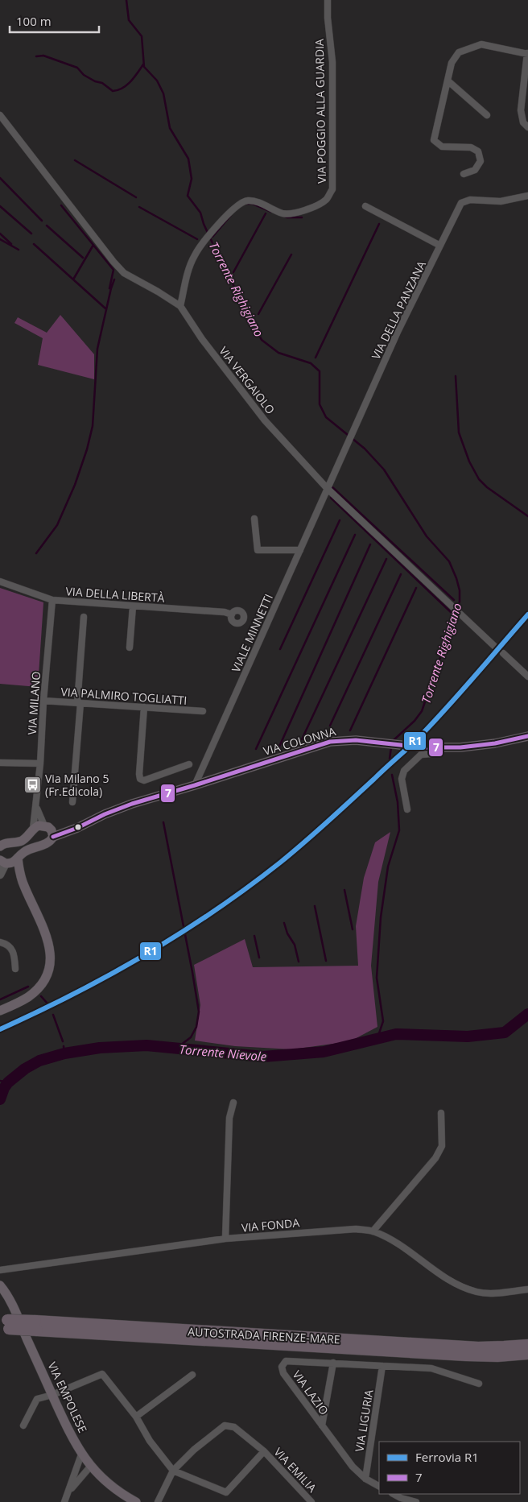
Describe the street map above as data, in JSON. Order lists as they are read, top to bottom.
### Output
{
  "streets": {
    "highway": ["AUTOSTRADA FIRENZE-MARE"],
    "main road": ["VIA COLONNA", "VIA EMPOLESE"],
    "street": [
      "VIA POGGIO ALLA GUARDIA",
      "VIA DELLA PANZANA",
      "VIA VERGAIOLO",
      "VIA DELLA LIBERTÀ",
      "VIALE MINNETTI",
      "VIA PALMIRO TOGLIATTI",
      "VIA MILANO",
      "VIA FONDA",
      "VIA LAZIO",
      "VIA LIGURIA",
      "VIA EMILIA"
    ]
  },
  "crossings": [
    ["VIA POGGIO ALLA GUARDIA", "VIA VERGAIOLO"],
    ["VIA DELLA PANZANA", "VIA VERGAIOLO"],
    ["VIA DELLA PANZANA", "VIALE MINNETTI"],
    ["VIA VERGAIOLO", "VIALE MINNETTI"],
    ["VIA DELLA LIBERTÀ", "VIA MILANO"],
    ["VIALE MINNETTI", "VIA COLONNA"],
    ["VIA PALMIRO TOGLIATTI", "VIA MILANO"],
    ["VIA LAZIO", "VIA LIGURIA"]
  ],
  "water": ["Torrente Righigiano", "Torrente Nievole"],
  "places": {
    "bus stop": ["Via Milano 5 (Fr.Edicola)"]
  },
  "lines": ["rail line R1", "transit line 7"],
  "legend": ["Ferrovia R1", "7"],
  "scale_bar": "100 m"
}
